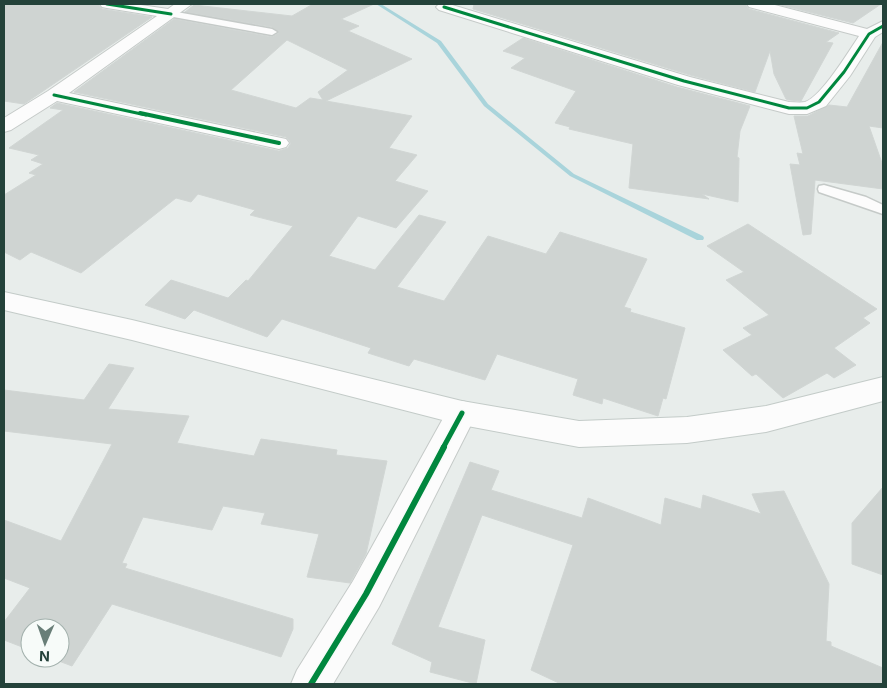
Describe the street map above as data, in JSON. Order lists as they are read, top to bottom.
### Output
{
  "north": "bottom"
}
